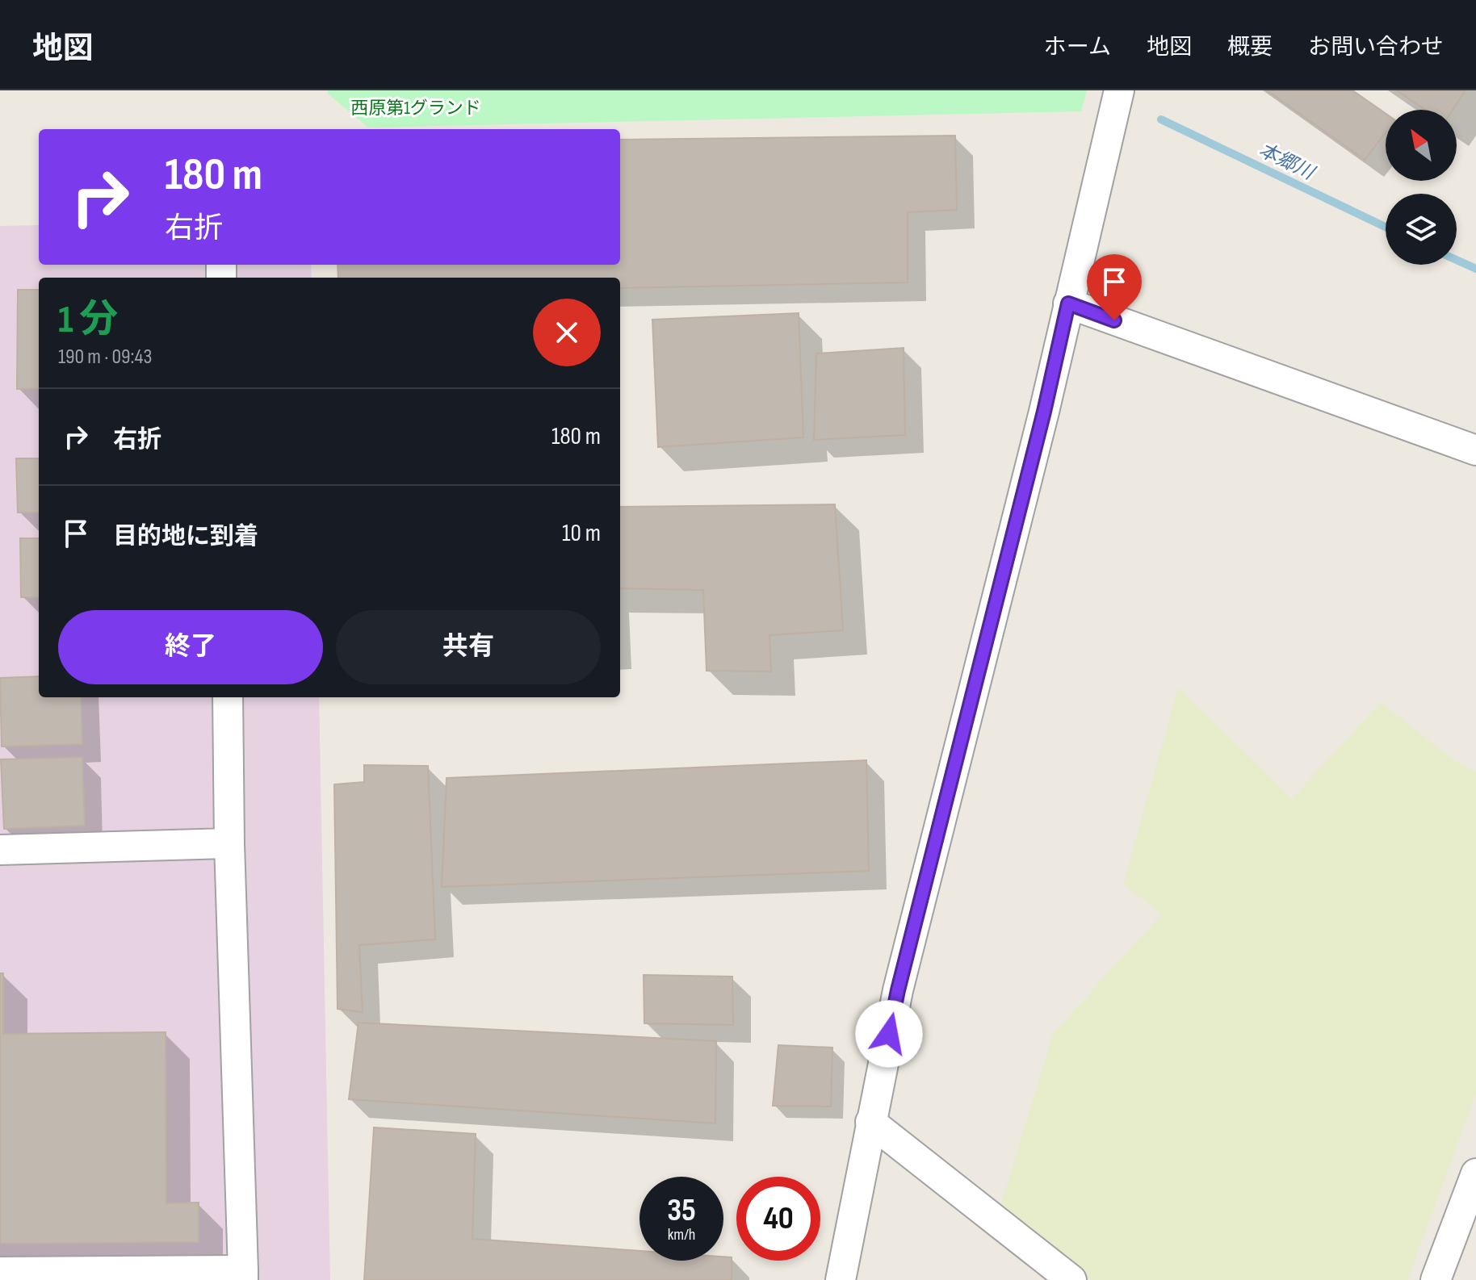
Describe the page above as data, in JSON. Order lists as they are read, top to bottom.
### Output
{
  "water": ["本郷川"],
  "parks": ["西原第1グランド"],
  "north": "top left",
  "page": {
    "header": "地図",
    "nav": [
      "ホーム",
      "地図",
      "概要",
      "お問い合わせ"
    ],
    "turn": ["180 m", "右折"],
    "heading": ["1 分", "190 m · 09:43"],
    "list": [
      {
        "name": "右折",
        "value": "180 m"
      },
      {
        "name": "目的地に到着",
        "value": "10 m"
      }
    ],
    "buttons": ["終了", "共有"],
    "speed": "35 km/h",
    "limit": "40"
  }
}
